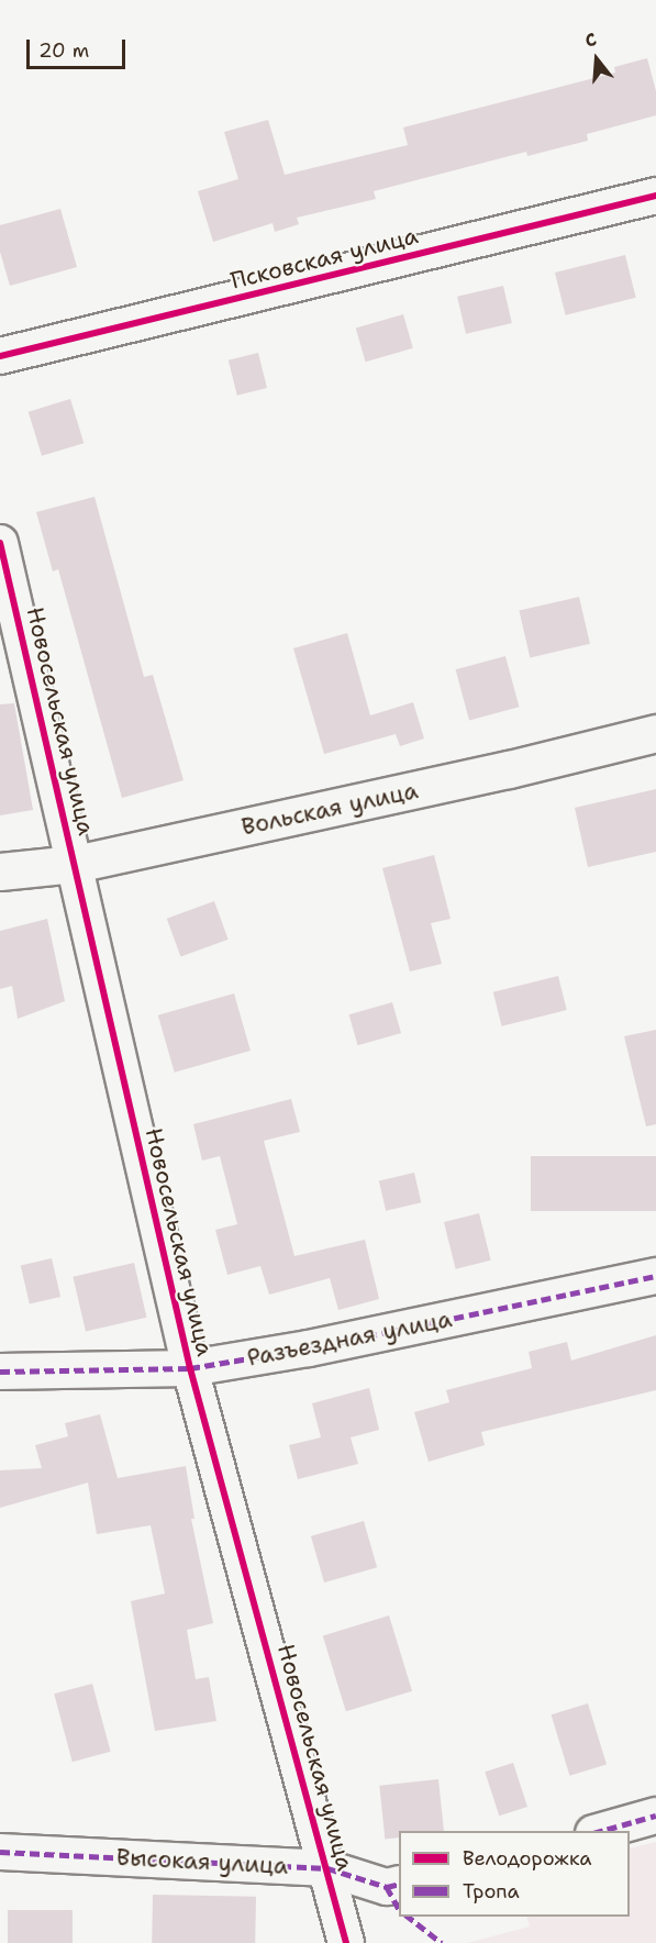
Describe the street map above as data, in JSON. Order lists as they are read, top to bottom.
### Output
{
  "streets": {
    "street": [
      "Псковская улица",
      "Новосельская улица",
      "Вольская улица",
      "Разъездная улица",
      "Высокая улица"
    ]
  },
  "crossings": [
    ["Новосельская улица", "Вольская улица"],
    ["Новосельская улица", "Разъездная улица"],
    ["Новосельская улица", "Высокая улица"]
  ],
  "legend": ["Велодорожка", "Тропа"],
  "scale_bar": "20 m",
  "north": "top"
}
